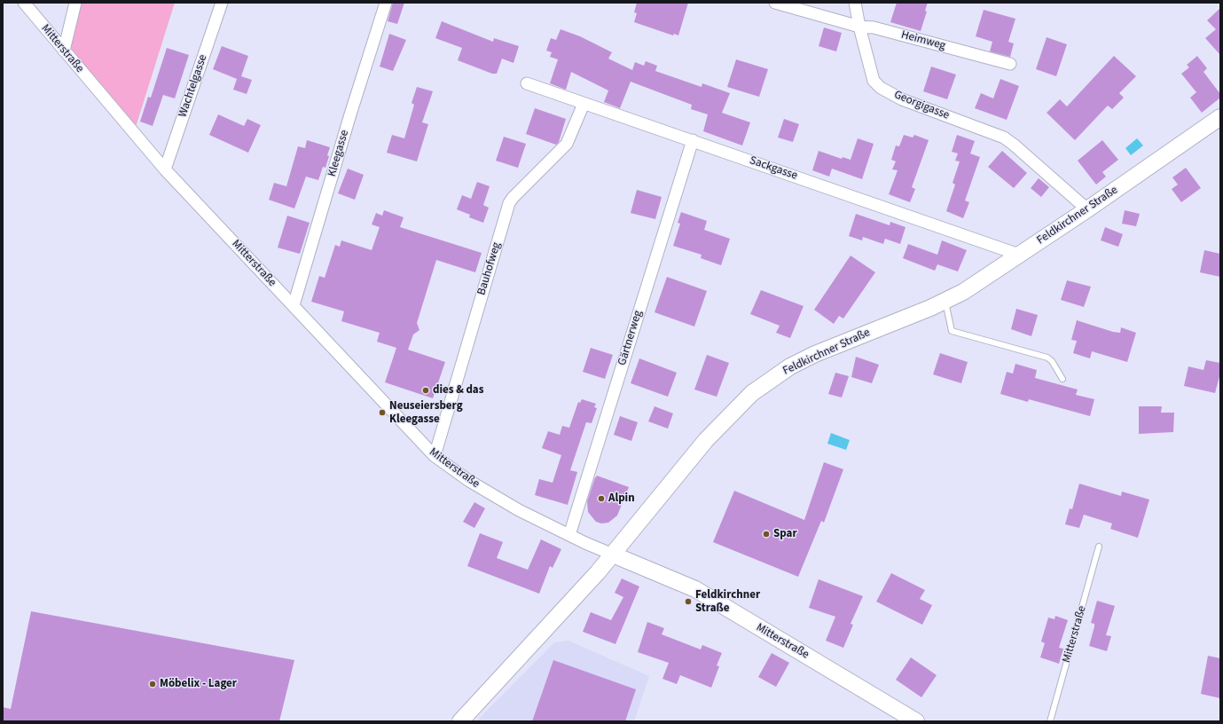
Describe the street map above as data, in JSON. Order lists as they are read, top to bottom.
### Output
{
  "streets": {
    "street": [
      "Heimweg",
      "Mitterstraße",
      "Wachtelgasse",
      "Georgigasse",
      "Kleegasse",
      "Sackgasse",
      "Feldkirchner Straße",
      "Bauhofweg",
      "Gärtnerweg"
    ]
  },
  "crossings": [
    ["Heimweg", "Georgigasse"],
    ["Mitterstraße", "Wachtelgasse"],
    ["Mitterstraße", "Kleegasse"],
    ["Mitterstraße", "Feldkirchner Straße"],
    ["Mitterstraße", "Bauhofweg"],
    ["Mitterstraße", "Gärtnerweg"],
    ["Georgigasse", "Feldkirchner Straße"],
    ["Sackgasse", "Feldkirchner Straße"],
    ["Sackgasse", "Bauhofweg"],
    ["Sackgasse", "Gärtnerweg"]
  ],
  "places": [
    "dies & das",
    "Neuseiersberg Kleegasse",
    "Alpin",
    "Spar",
    "Feldkirchner Straße",
    "Möbelix - Lager"
  ]
}
